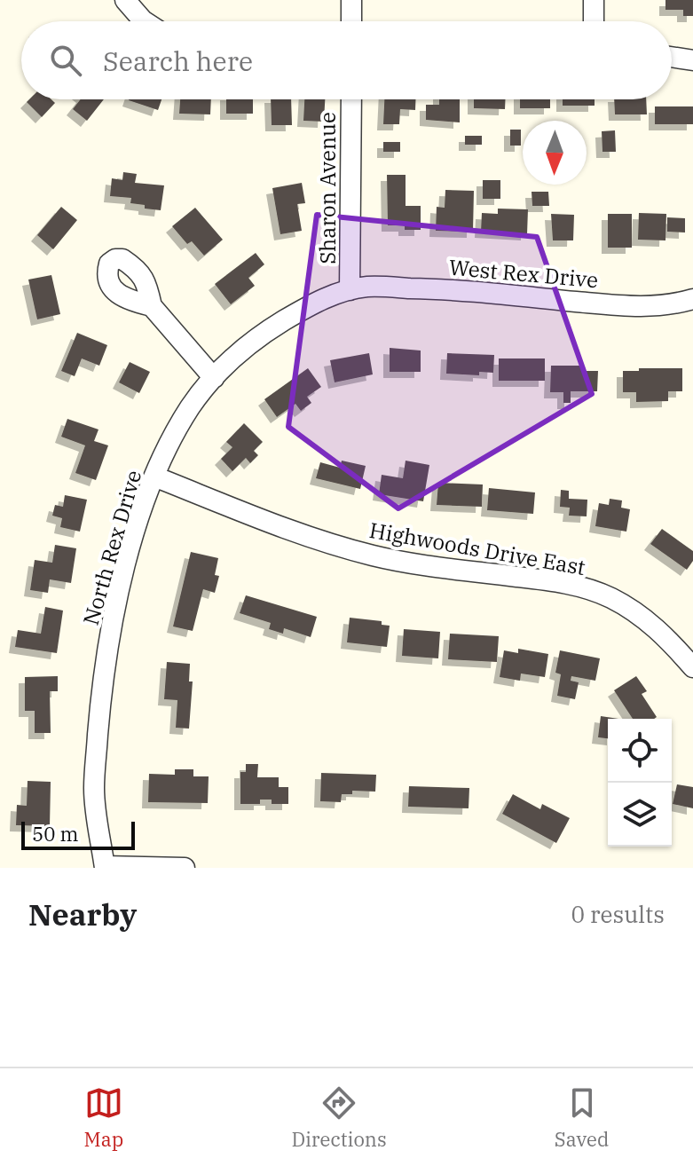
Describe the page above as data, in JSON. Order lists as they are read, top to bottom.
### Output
{
  "streets": {
    "street": [
      "Sharon Avenue",
      "West Rex Drive",
      "North Rex Drive",
      "Highwoods Drive East"
    ]
  },
  "crossings": [
    ["Sharon Avenue", "West Rex Drive"],
    ["Sharon Avenue", "North Rex Drive"],
    ["West Rex Drive", "North Rex Drive"],
    ["North Rex Drive", "Highwoods Drive East"]
  ],
  "scale_bar": "50 m",
  "north": "bottom",
  "page": {
    "search": "Search here",
    "scale": "50 m",
    "heading": ["Nearby", "0 results"],
    "nav": ["Map", "Directions", "Saved"]
  }
}
